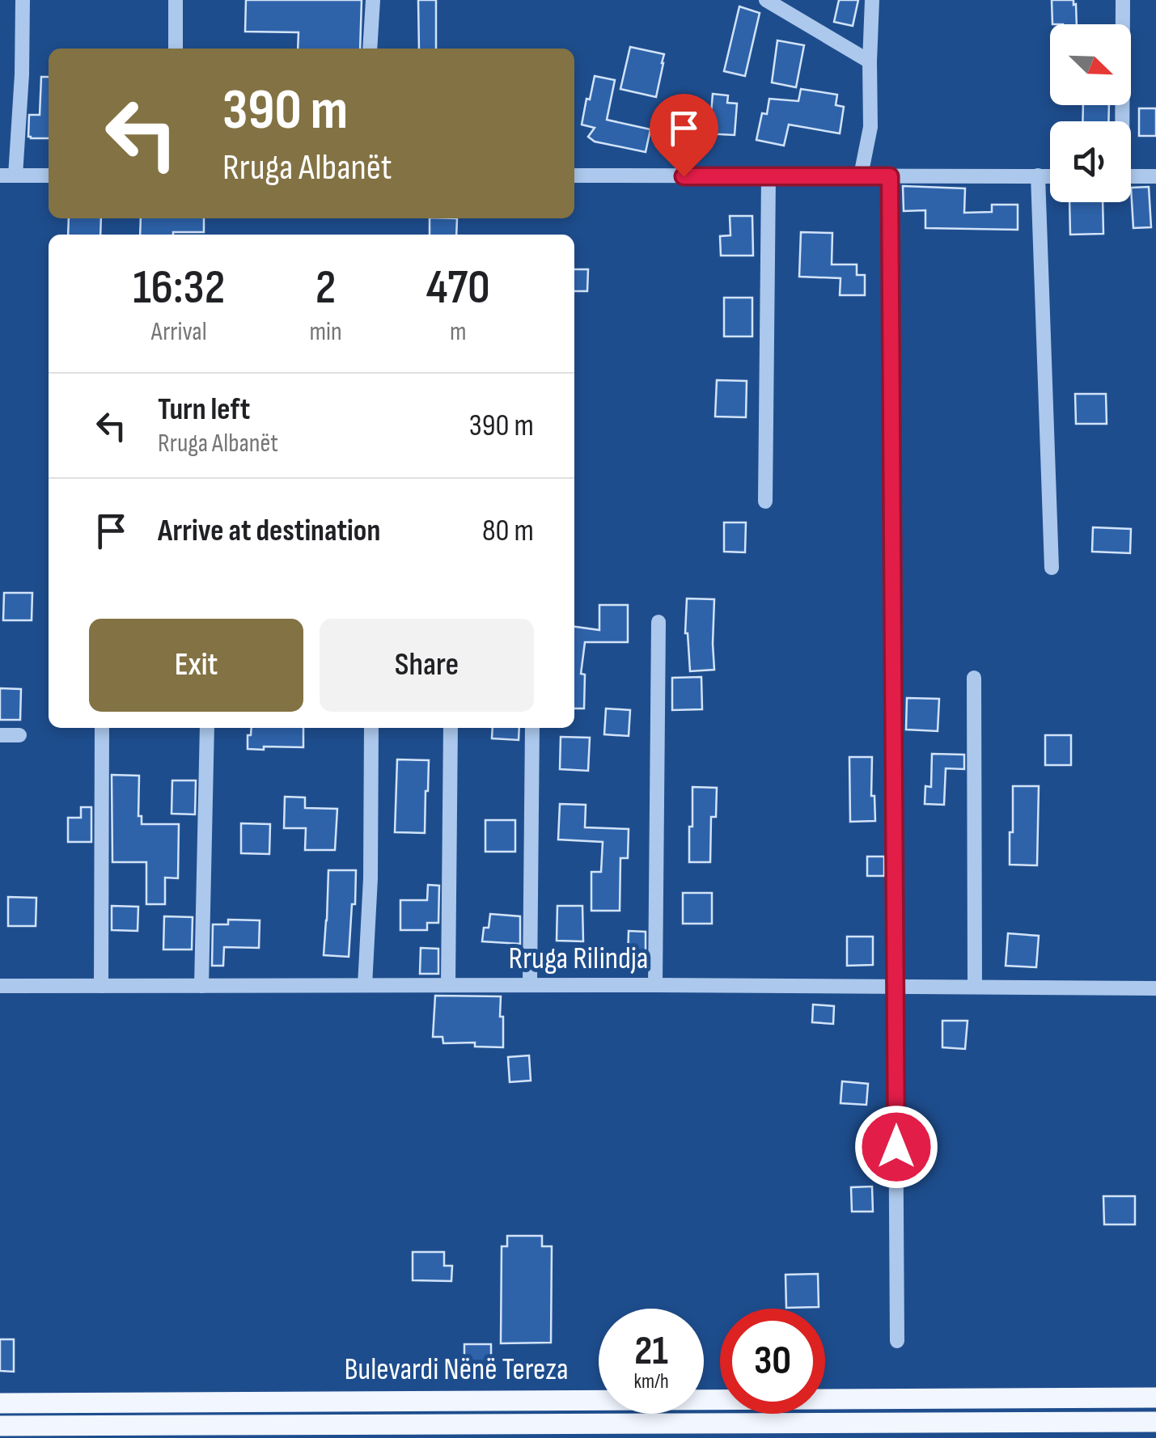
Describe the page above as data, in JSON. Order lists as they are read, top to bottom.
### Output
{
  "streets": {
    "main road": ["Bulevardi Nënë Tereza"],
    "street": ["Rruga Rilindja"]
  },
  "north": "bottom right",
  "page": {
    "turn": ["390 m", "Rruga Albanët"],
    "eta": [
      "16:32",
      "Arrival",
      "2",
      "min",
      "470",
      "m"
    ],
    "list": [
      {
        "name": "Turn left",
        "note": "Rruga Albanët",
        "value": "390 m"
      },
      {
        "name": "Arrive at destination",
        "value": "80 m"
      }
    ],
    "buttons": ["Exit", "Share"],
    "speed": "21 km/h",
    "limit": "30"
  }
}
